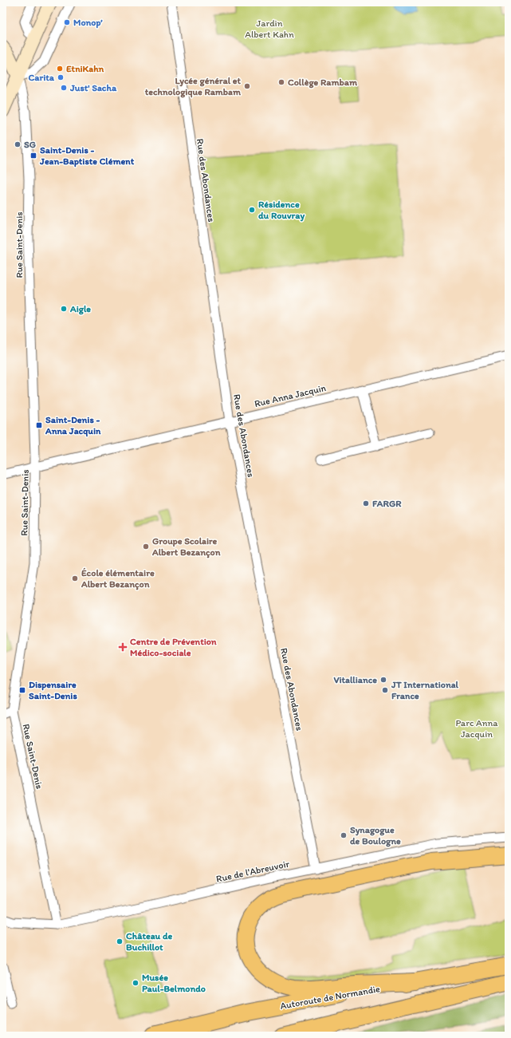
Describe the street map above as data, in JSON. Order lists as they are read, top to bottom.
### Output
{
  "streets": {
    "highway": ["Autoroute de Normandie"],
    "street": [
      "Rue des Abondances",
      "Rue Saint-Denis",
      "Rue Anna Jacquin",
      "Rue de l'Abreuvoir"
    ]
  },
  "crossings": [
    ["Rue des Abondances", "Rue Anna Jacquin"],
    ["Rue des Abondances", "Rue de l'Abreuvoir"],
    ["Rue Saint-Denis", "Rue Anna Jacquin"],
    ["Rue Saint-Denis", "Rue de l'Abreuvoir"]
  ],
  "parks": ["Jardin Albert Kahn", "Parc Anna Jacquin"],
  "places": {
    "other": [
      "Monop’",
      "EtniKahn",
      "Carita",
      "Collège Rambam",
      "Lycée général et technologique Rambam",
      "Just' Sacha",
      "SG",
      "Résidence du Rouvray",
      "Aigle",
      "FARGR",
      "Groupe Scolaire Albert Bezançon",
      "École élémentaire Albert Bezançon",
      "Vitalliance",
      "JT International France",
      "Synagogue de Boulogne",
      "Château de Buchillot",
      "Musée Paul-Belmondo"
    ],
    "transit": ["Saint-Denis - Jean-Baptiste Clément", "Saint-Denis - Anna Jacquin", "Dispensaire Saint-Denis"],
    "health": ["Centre de Prévention Médico-sociale"]
  }
}
